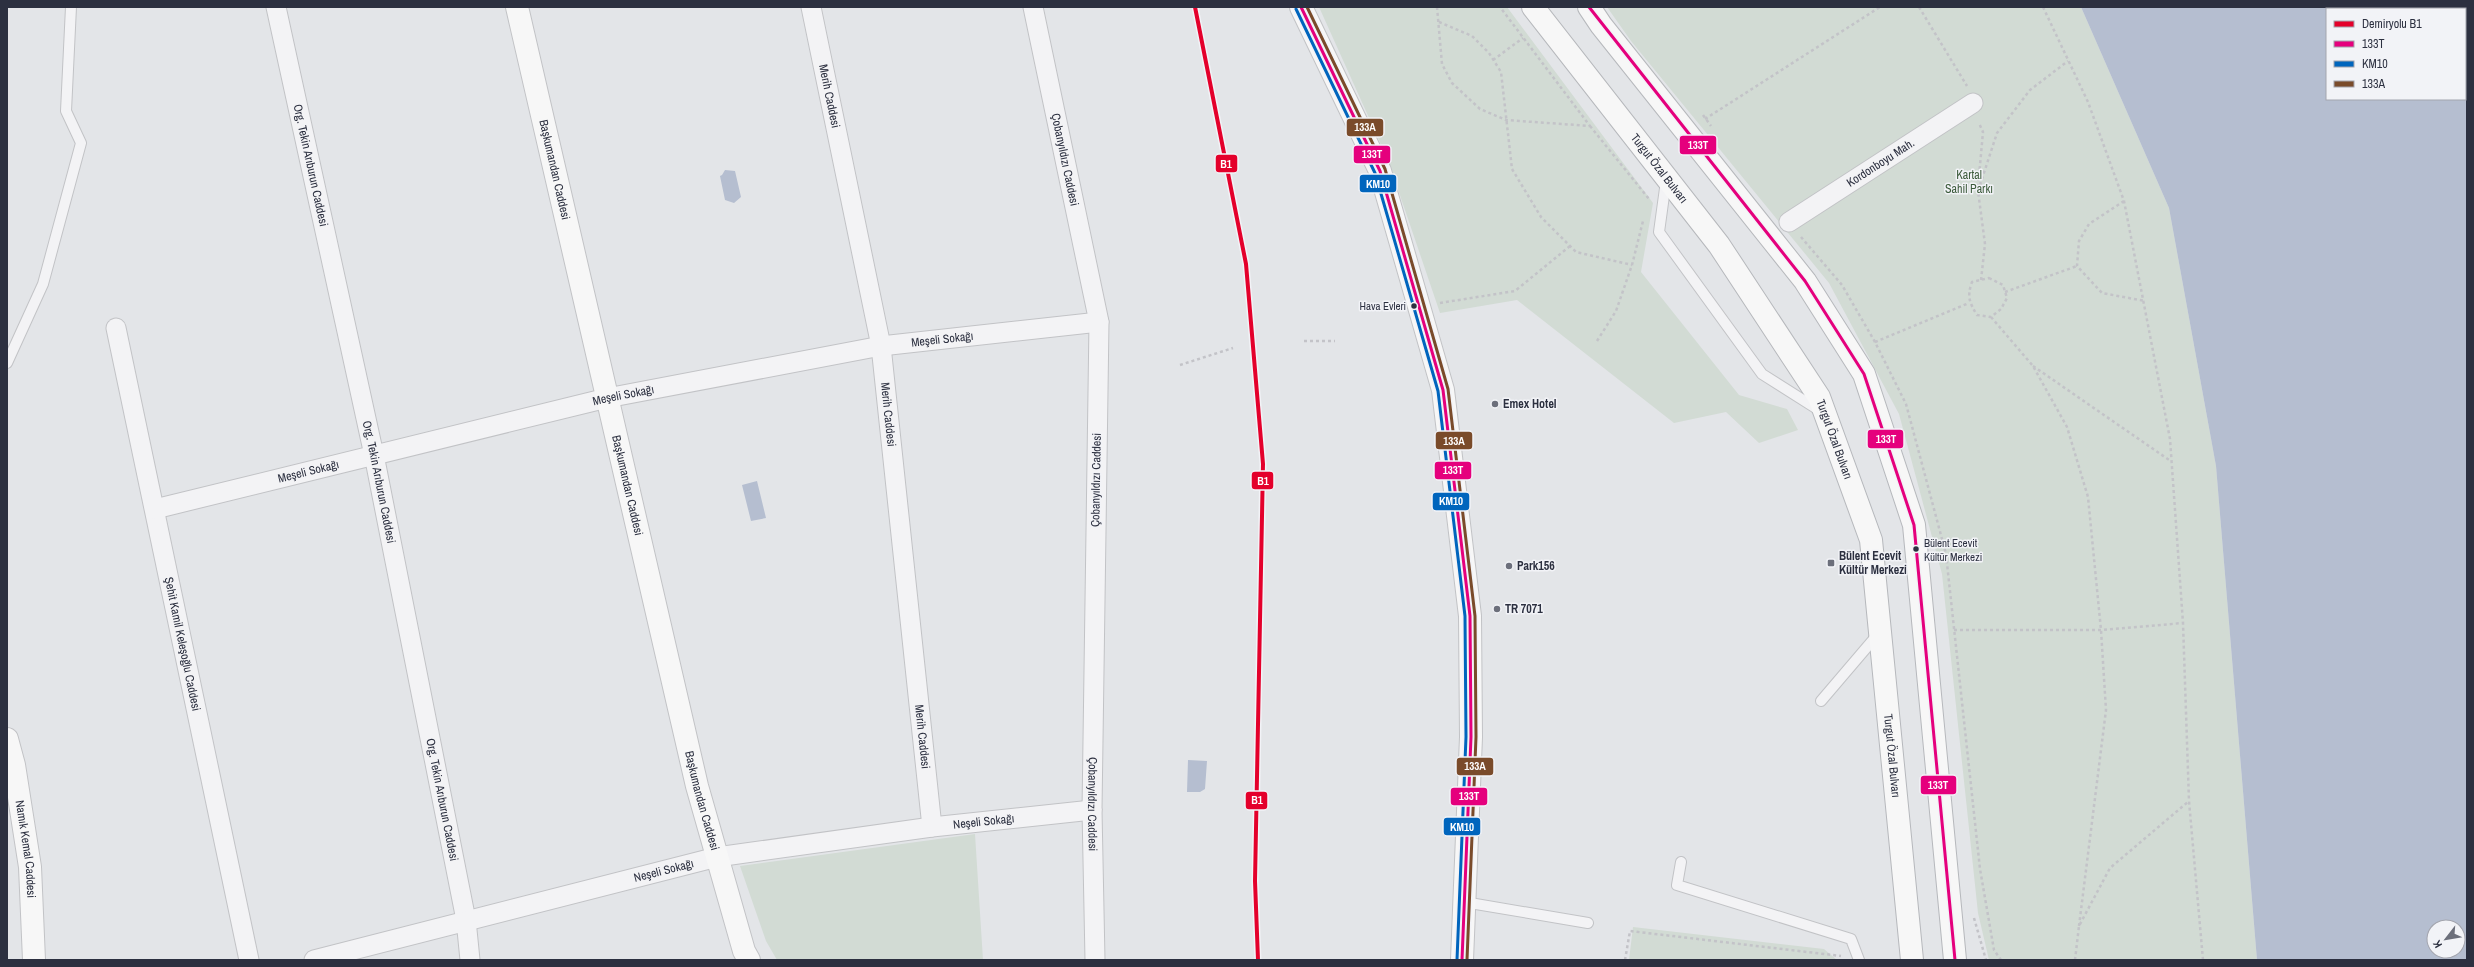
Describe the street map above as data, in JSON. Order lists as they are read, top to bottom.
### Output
{
  "streets": {
    "main road": ["Turgut Özal Bulvarı", "Başkumandan Caddesi", "Namık Kemal Caddesi"],
    "street": [
      "Merih Caddesi",
      "Çobanyıldızı Caddesi",
      "Kordonboyu Mah.",
      "Org. Tekin Arıburun Caddesi",
      "Meşeli Sokağı",
      "Şehit Kamil Keleşoğlu Caddesi",
      "Neşeli Sokağı"
    ]
  },
  "crossings": [
    ["Merih Caddesi", "Meşeli Sokağı"],
    ["Merih Caddesi", "Neşeli Sokağı"],
    ["Çobanyıldızı Caddesi", "Meşeli Sokağı"],
    ["Çobanyıldızı Caddesi", "Neşeli Sokağı"],
    ["Org. Tekin Arıburun Caddesi", "Meşeli Sokağı"],
    ["Org. Tekin Arıburun Caddesi", "Neşeli Sokağı"],
    ["Başkumandan Caddesi", "Meşeli Sokağı"],
    ["Başkumandan Caddesi", "Neşeli Sokağı"],
    ["Meşeli Sokağı", "Şehit Kamil Keleşoğlu Caddesi"]
  ],
  "parks": ["Kartal Sahil Parkı"],
  "places": {
    "other": [
      "Hava Evleri",
      "Emex Hotel",
      "Bülent Ecevit Kültür Merkezi",
      "Park156",
      "TR 7071"
    ],
    "transit": ["Bülent Ecevi̇t Kültür Merkezi̇"]
  },
  "lines": [
    "rail line B1",
    "transit line 133T",
    "transit line 133A",
    "transit line KM10"
  ],
  "legend": [
    "Demiryolu B1",
    "133T",
    "KM10",
    "133A"
  ],
  "north": "bottom left"
}
